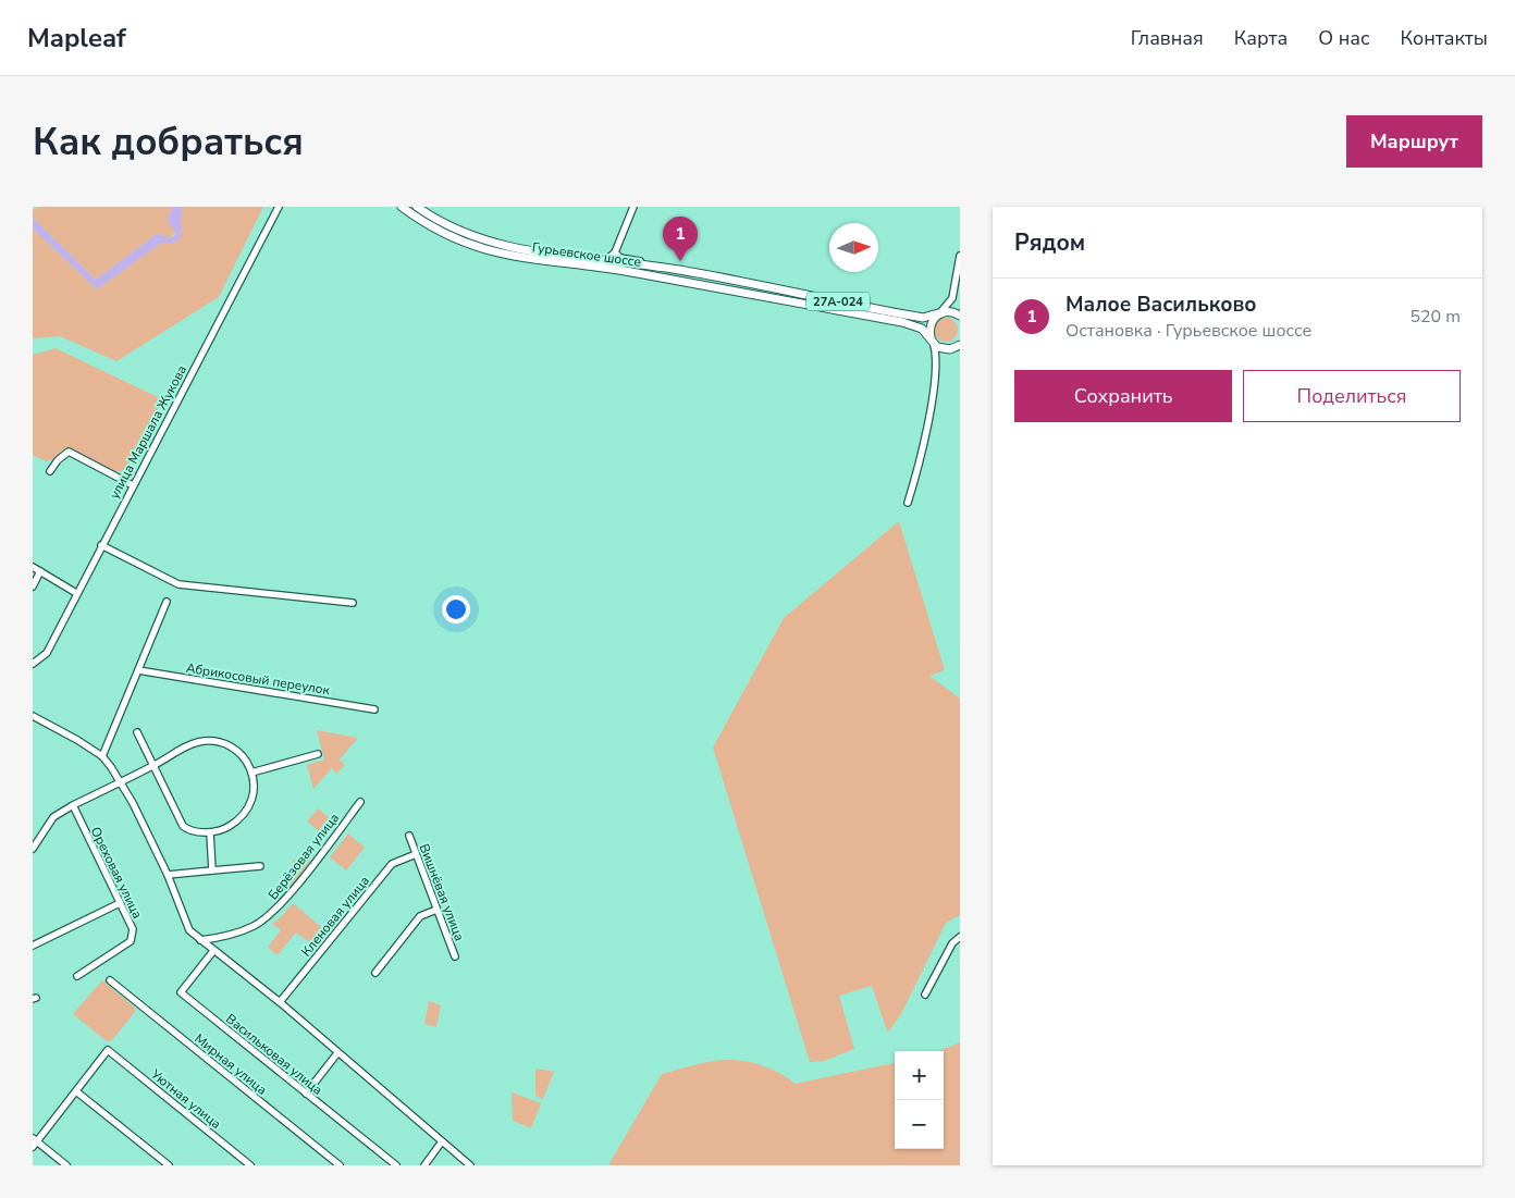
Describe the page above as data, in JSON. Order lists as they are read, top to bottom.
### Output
{
  "streets": {
    "main road": ["Гурьевское шоссе", "27А-024"],
    "street": [
      "улица Маршала Жукова",
      "Абрикосовый переулок",
      "Берёзовая улица",
      "Ореховая улица",
      "Вишнёвая улица",
      "Кленовая улица",
      "Васильковая улица",
      "Мирная улица",
      "Уютная улица"
    ]
  },
  "crossings": [
    ["Вишнёвая улица", "Кленовая улица"]
  ],
  "north": "right",
  "page": {
    "header": "Mapleaf",
    "nav": [
      "Главная",
      "Карта",
      "О нас",
      "Контакты"
    ],
    "buttons": [
      "Маршрут",
      ["Сохранить", "Поделиться"]
    ],
    "title": "Как добраться",
    "heading": "Рядом",
    "pins": "1",
    "list": [
      {
        "mark": "1",
        "name": "Малое Васильково",
        "note": "Остановка · Гурьевское шоссе",
        "value": "520 m"
      }
    ],
    "map_buttons": ["+", "−"]
  }
}
